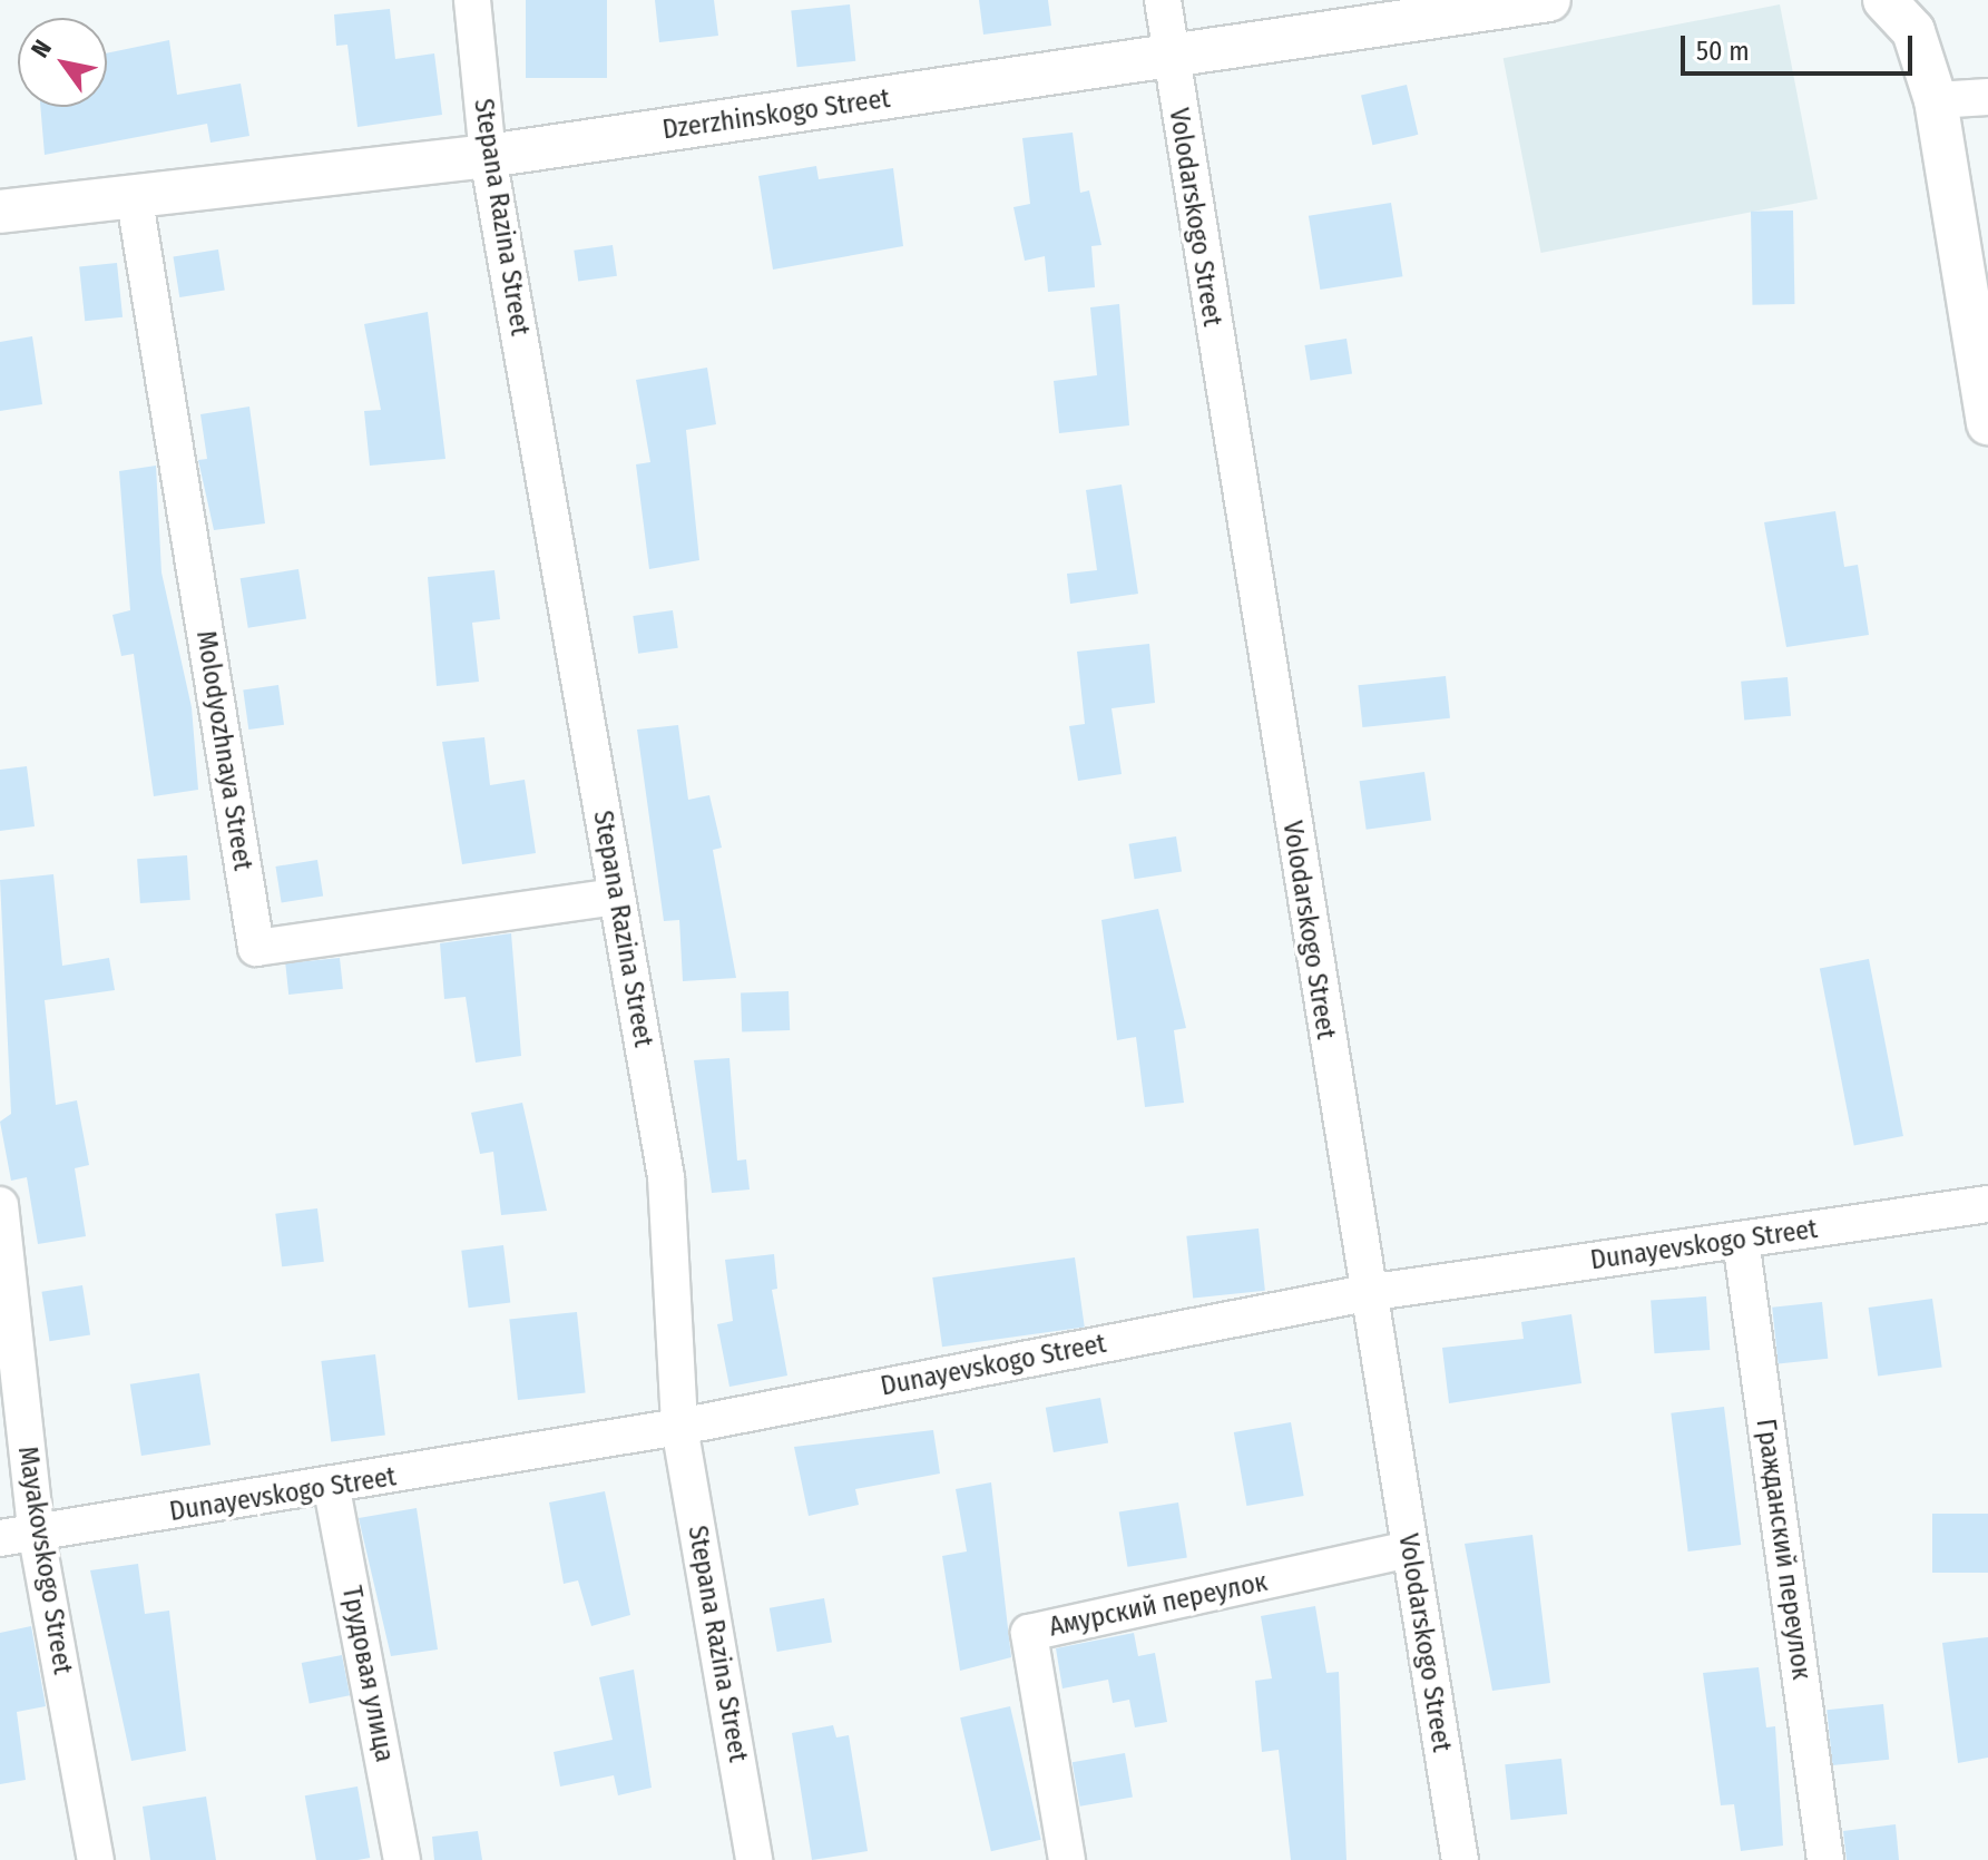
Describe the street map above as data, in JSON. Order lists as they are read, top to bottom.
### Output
{
  "streets": {
    "street": [
      "Dzerzhinskogo Street",
      "Stepana Razina Street",
      "Volodarskogo Street",
      "Molodyozhnaya Street",
      "Dunayevskogo Street",
      "Гражданский переулок",
      "Mayakovskogo Street",
      "Амурский переулок",
      "Трудовая улица"
    ]
  },
  "crossings": [
    ["Dzerzhinskogo Street", "Stepana Razina Street"],
    ["Dzerzhinskogo Street", "Volodarskogo Street"],
    ["Dzerzhinskogo Street", "Molodyozhnaya Street"],
    ["Stepana Razina Street", "Molodyozhnaya Street"],
    ["Stepana Razina Street", "Dunayevskogo Street"],
    ["Volodarskogo Street", "Dunayevskogo Street"],
    ["Volodarskogo Street", "Амурский переулок"],
    ["Dunayevskogo Street", "Гражданский переулок"],
    ["Dunayevskogo Street", "Mayakovskogo Street"],
    ["Dunayevskogo Street", "Трудовая улица"]
  ],
  "scale_bar": "50 m",
  "north": "top left"
}
